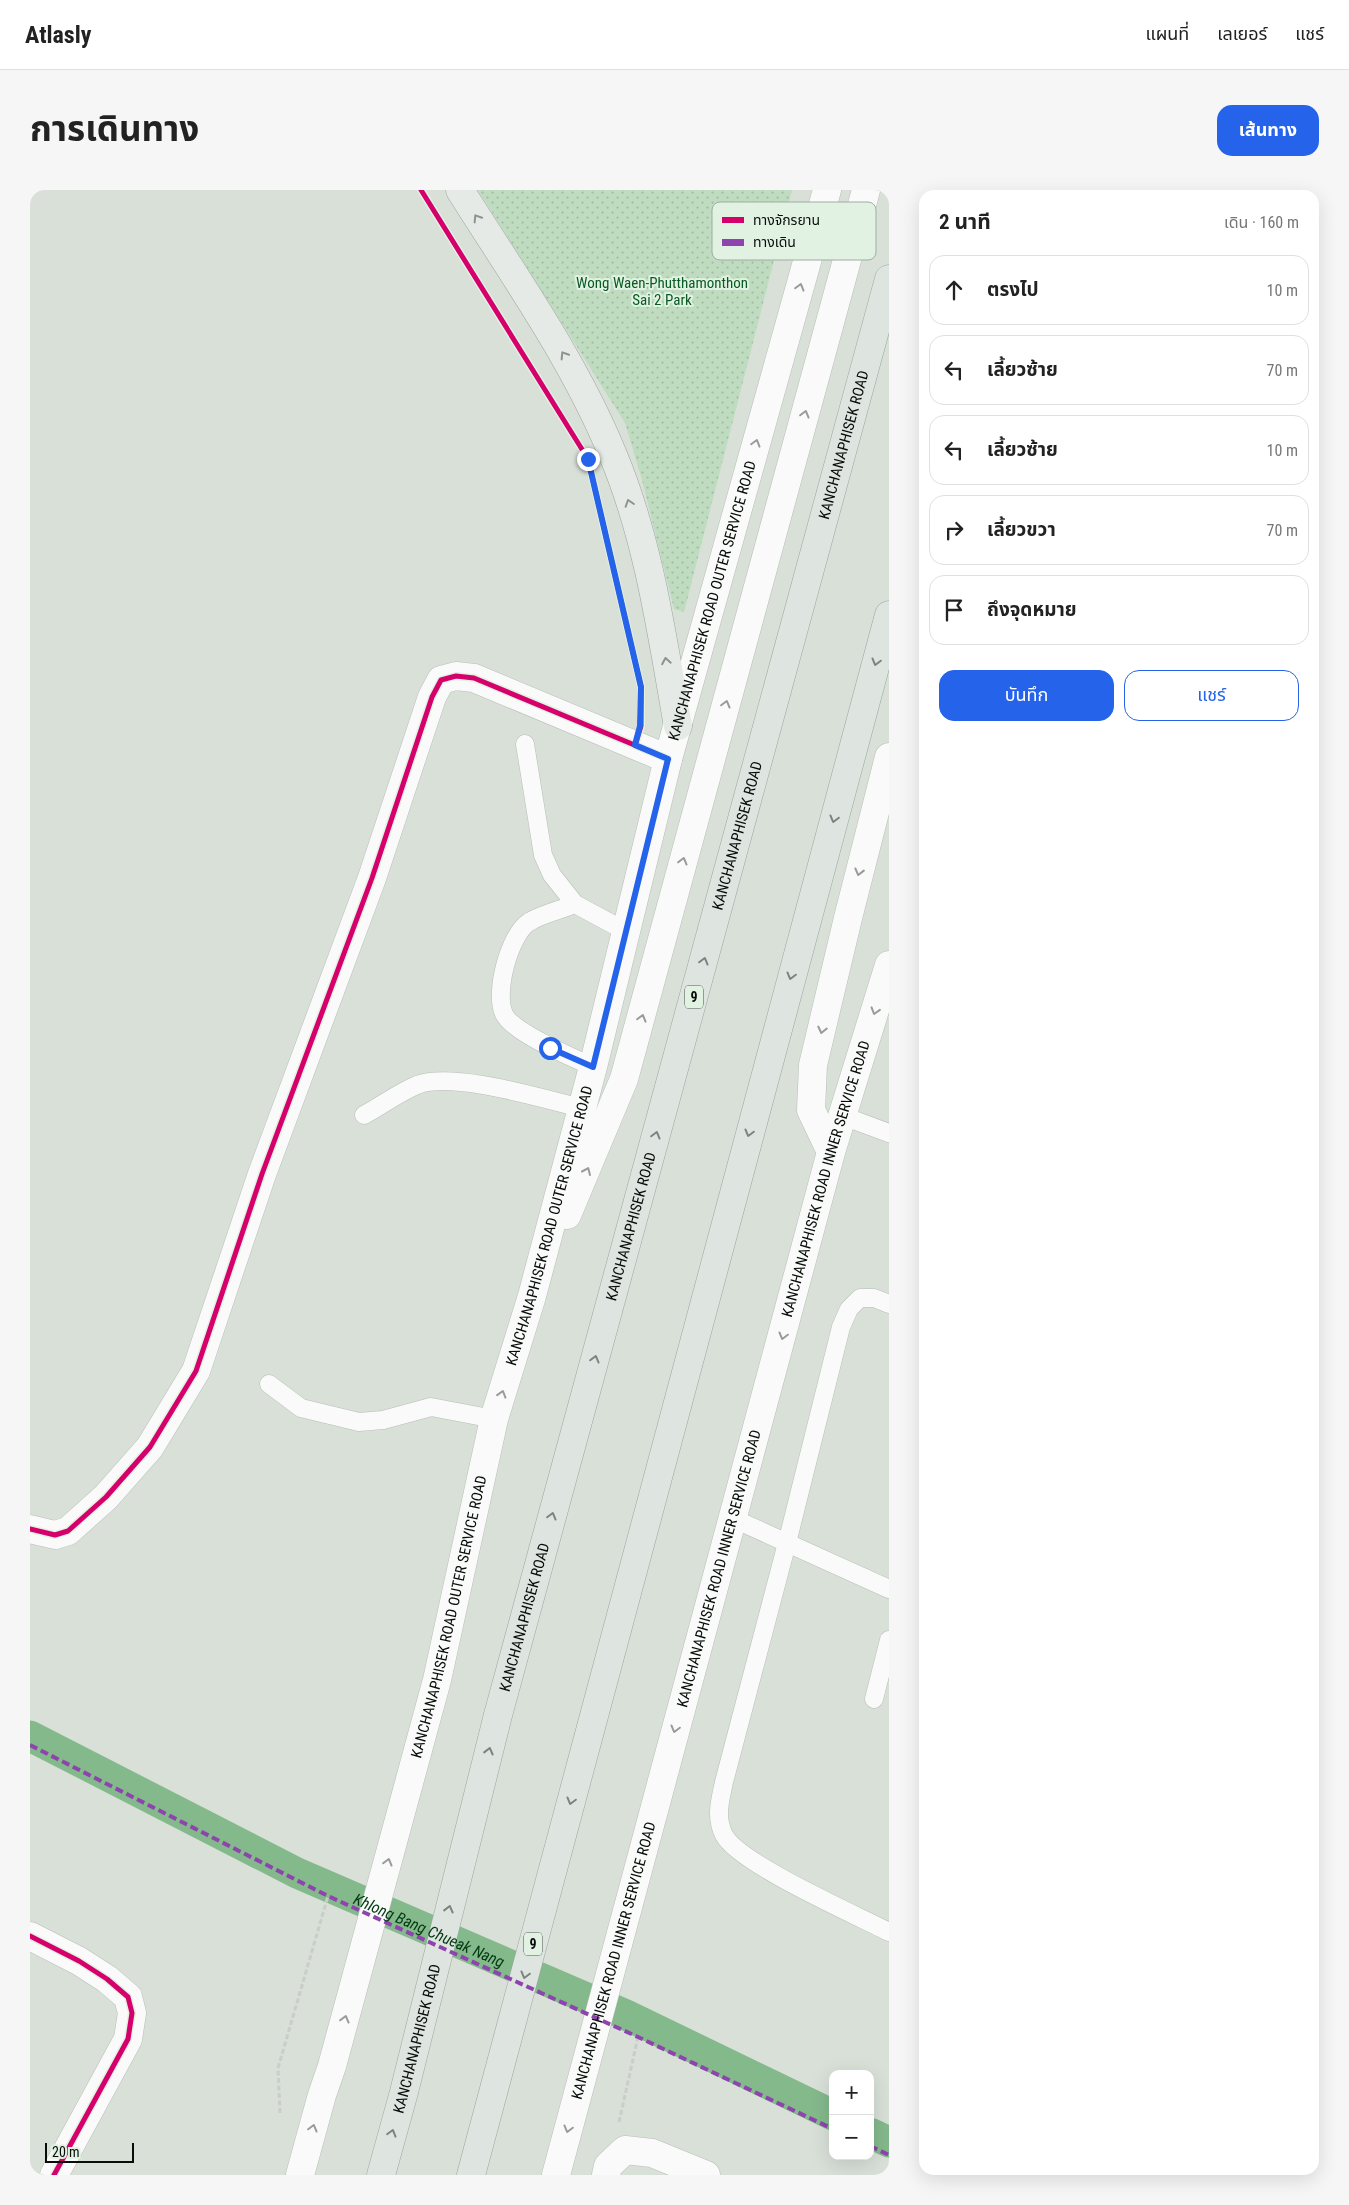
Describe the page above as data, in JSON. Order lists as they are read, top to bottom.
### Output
{
  "streets": {
    "highway": ["KANCHANAPHISEK ROAD", "9"],
    "main road": ["KANCHANAPHISEK ROAD OUTER SERVICE ROAD", "KANCHANAPHISEK ROAD INNER SERVICE ROAD"]
  },
  "water": ["Khlong Bang Chueak Nang"],
  "parks": ["Wong Waen-Phutthamonthon Sai 2 Park"],
  "legend": ["ทางจักรยาน", "ทางเดิน"],
  "scale_bar": "20 m",
  "page": {
    "header": "Atlasly",
    "nav": ["แผนที่", "เลเยอร์", "แชร์"],
    "title": "การเดินทาง",
    "buttons": [
      "เส้นทาง",
      ["บันทึก", "แชร์"]
    ],
    "heading": ["2 นาที", "เดิน · 160 m"],
    "list": [
      ["ตรงไป", "10 m"],
      ["เลี้ยวซ้าย", "70 m"],
      ["เลี้ยวซ้าย", "10 m"],
      ["เลี้ยวขวา", "70 m"],
      "ถึงจุดหมาย"
    ],
    "map_buttons": ["+", "−"],
    "scale": "20 m"
  }
}
